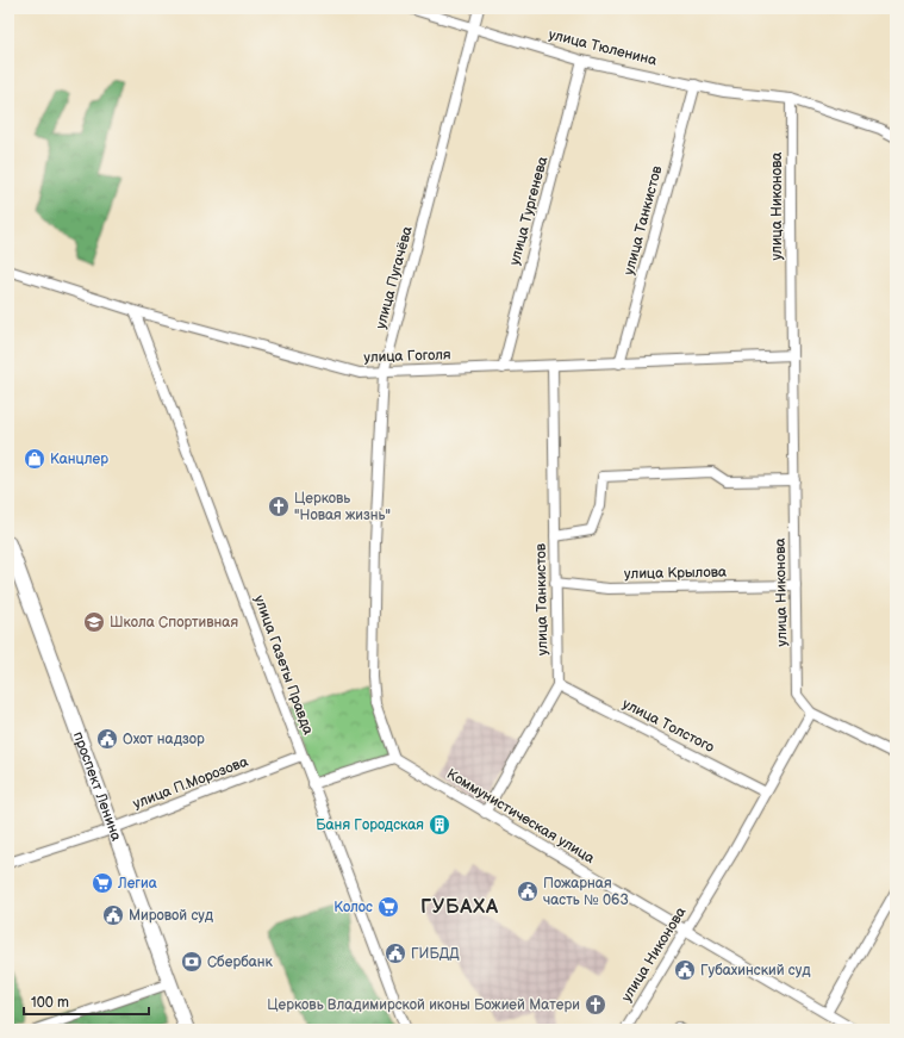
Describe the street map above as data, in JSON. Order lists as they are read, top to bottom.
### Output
{
  "streets": {
    "main road": ["проспект Ленина"],
    "street": [
      "улица Тюленина",
      "улица Никонова",
      "улица Тургенева",
      "улица Танкистов",
      "улица Пугачёва",
      "улица Гоголя",
      "улица Крылова",
      "улица Газеты Правда",
      "улица Толстого",
      "улица П.Морозова",
      "Коммунистическая улица"
    ]
  },
  "crossings": [
    ["улица Тюленина", "улица Никонова"],
    ["улица Тюленина", "улица Тургенева"],
    ["улица Тюленина", "улица Танкистов"],
    ["улица Тюленина", "улица Пугачёва"],
    ["улица Никонова", "улица Гоголя"],
    ["улица Никонова", "улица Крылова"],
    ["улица Никонова", "улица Толстого"],
    ["улица Никонова", "Коммунистическая улица"],
    ["улица Тургенева", "улица Гоголя"],
    ["улица Танкистов", "улица Гоголя"],
    ["улица Танкистов", "улица Крылова"],
    ["улица Танкистов", "улица Толстого"],
    ["улица Пугачёва", "улица Гоголя"],
    ["улица Пугачёва", "Коммунистическая улица"],
    ["улица Гоголя", "улица Газеты Правда"],
    ["улица Газеты Правда", "улица П.Морозова"],
    ["улица П.Морозова", "проспект Ленина"]
  ],
  "districts": ["ГУБАХА"],
  "places": {
    "shop": ["Канцлер"],
    "church": ["Церковь \"Новая жизнь\"", "Церковь Владимирской иконы Божией Матери"],
    "school or university": ["Школа Спортивная"],
    "public building": [
      "Охот надзор",
      "Пожарная часть № 063",
      "Мировой суд",
      "ГИБДД",
      "Губахинский суд"
    ],
    "building": ["Баня Городская"],
    "supermarket": ["Легиа", "Колос"],
    "bank": ["Сбербанк"]
  },
  "scale_bar": "100 m"
}
